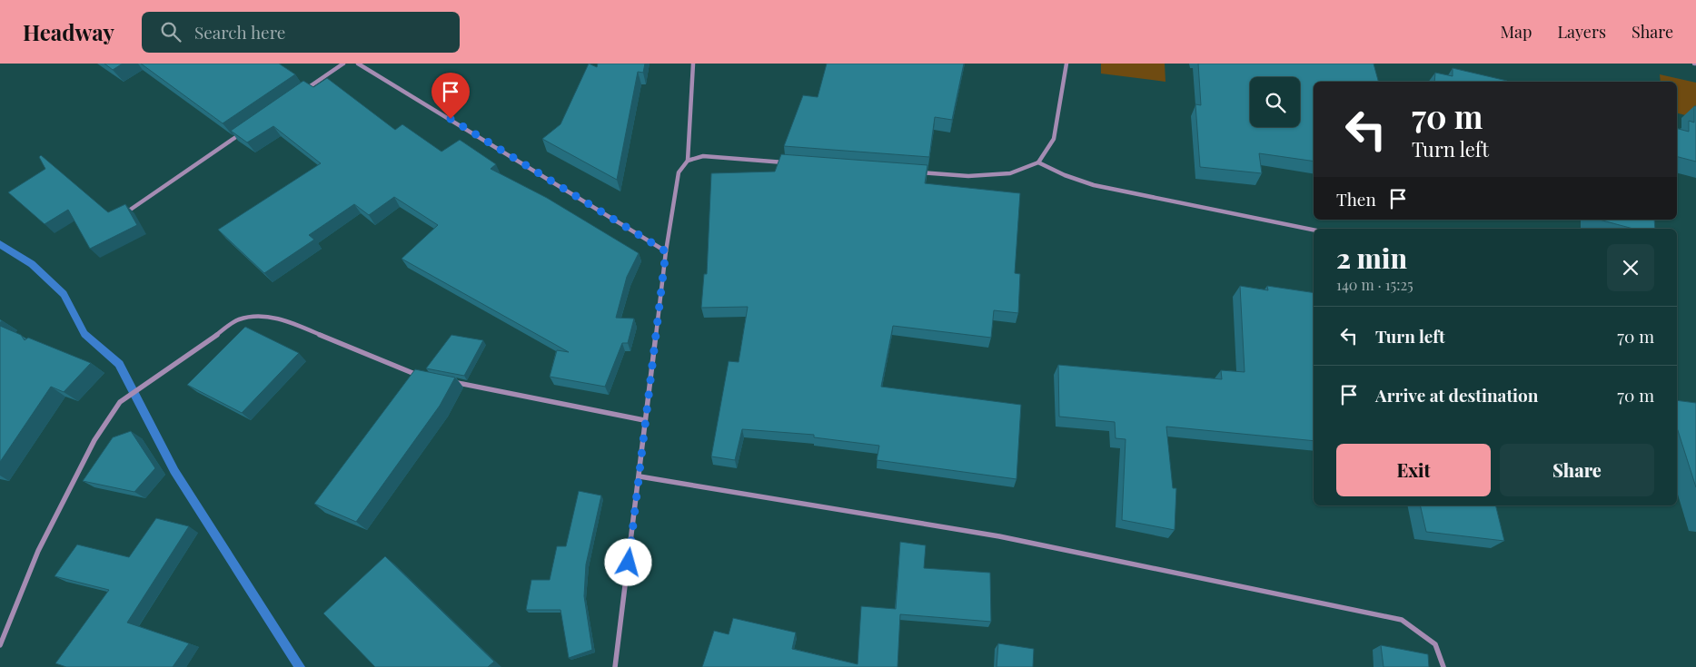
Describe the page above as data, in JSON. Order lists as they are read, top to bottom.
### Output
{
  "page": {
    "header": "Headway",
    "search": "Search here",
    "nav": ["Map", "Layers", "Share"],
    "turn": ["70 m", "Turn left"],
    "then": "Then",
    "heading": ["2 min", "140 m · 15:25"],
    "list": [
      {
        "name": "Turn left",
        "value": "70 m"
      },
      {
        "name": "Arrive at destination",
        "value": "70 m"
      }
    ],
    "buttons": ["Exit", "Share"]
  }
}
